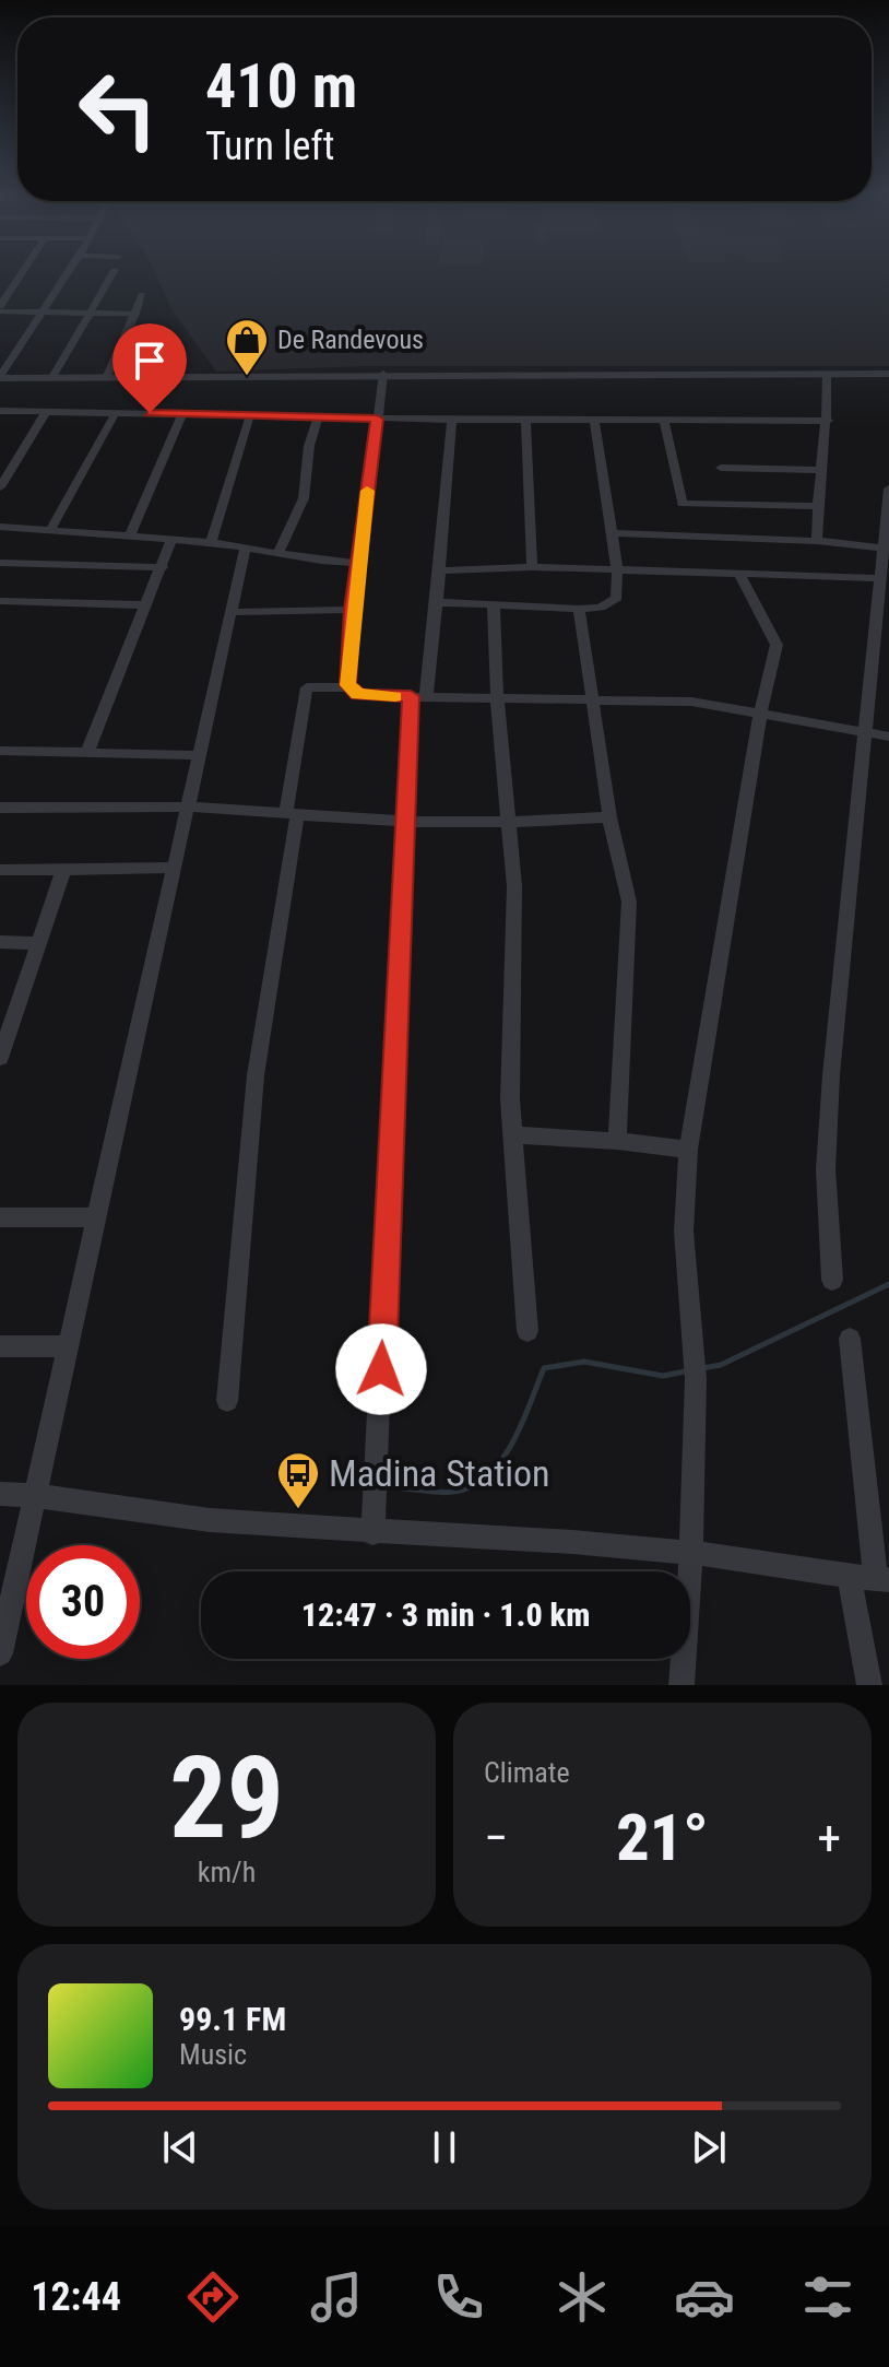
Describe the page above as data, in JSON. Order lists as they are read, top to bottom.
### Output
{
  "places": {
    "shop": ["De Randevous"],
    "bus stop": ["Madina Station"]
  },
  "page": {
    "turn": ["410 m", "Turn left"],
    "limit": "30",
    "trip": "12:47 · 3 min · 1.0 km",
    "tile": [
      ["29", "km/h"],
      "Climate"
    ],
    "heat": ["−", "21°", "+"],
    "song": ["99.1 FM", "Music"],
    "tabs": "12:44"
  }
}
